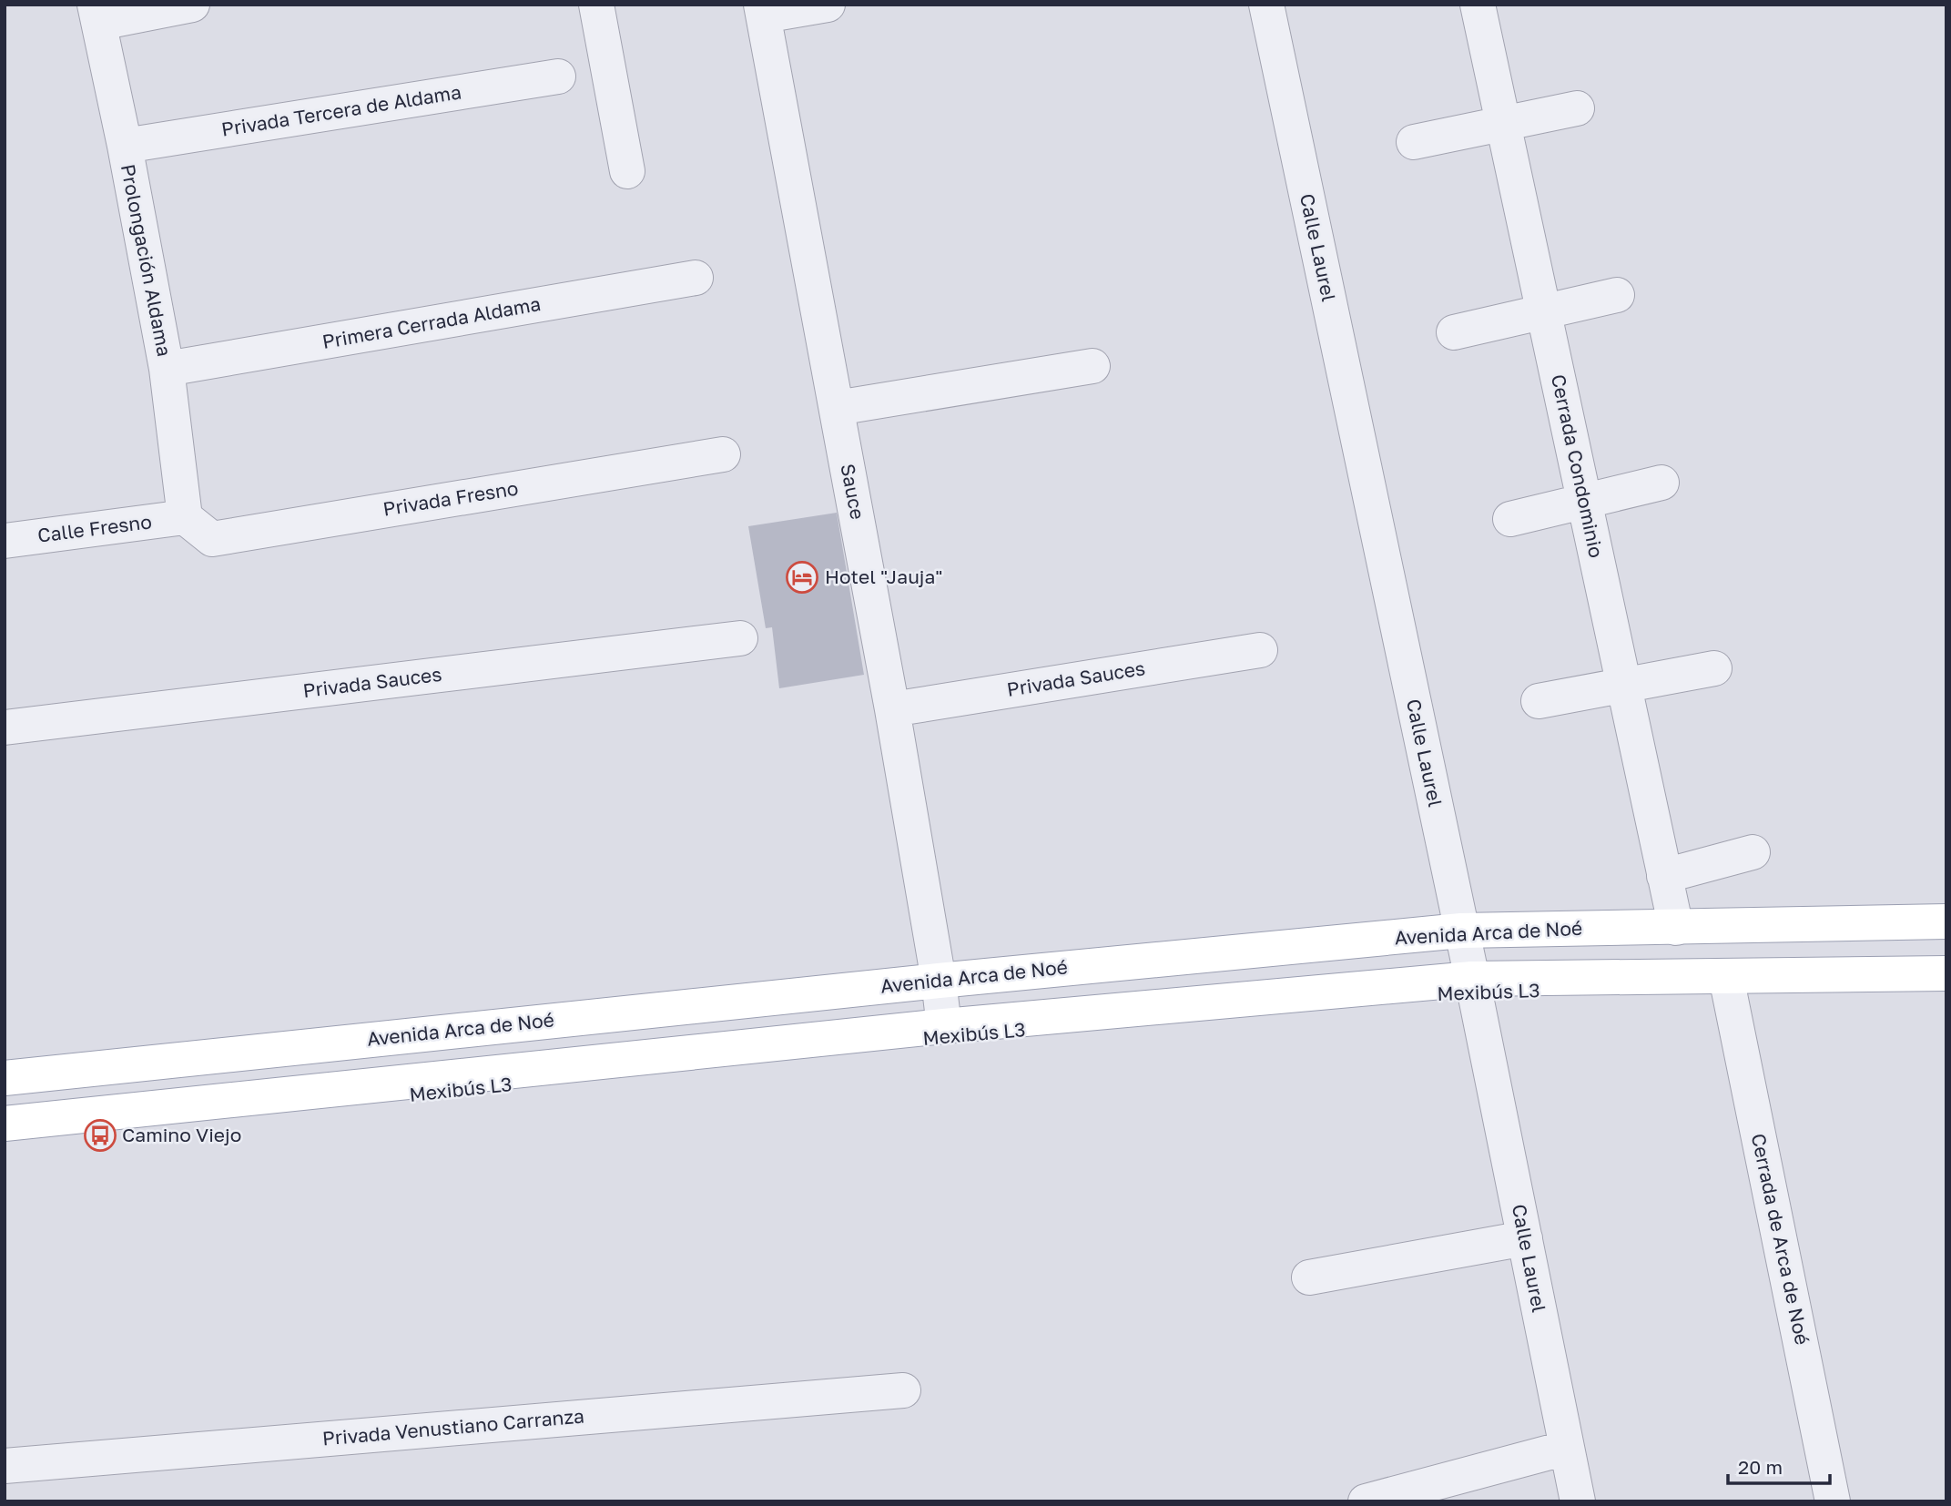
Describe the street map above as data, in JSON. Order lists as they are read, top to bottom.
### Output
{
  "streets": {
    "main road": ["Avenida Arca de Noé"],
    "street": [
      "Privada Tercera de Aldama",
      "Calle Laurel",
      "Prolongación Aldama",
      "Primera Cerrada Aldama",
      "Cerrada Condominio",
      "Sauce",
      "Privada Fresno",
      "Calle Fresno",
      "Privada Sauces",
      "Mexibús L3",
      "Cerrada de Arca de Noé",
      "Privada Venustiano Carranza"
    ]
  },
  "crossings": [
    ["Privada Tercera de Aldama", "Prolongación Aldama"],
    ["Calle Laurel", "Avenida Arca de Noé"],
    ["Calle Laurel", "Mexibús L3"],
    ["Prolongación Aldama", "Primera Cerrada Aldama"],
    ["Prolongación Aldama", "Privada Fresno"],
    ["Prolongación Aldama", "Calle Fresno"],
    ["Cerrada Condominio", "Avenida Arca de Noé"],
    ["Sauce", "Privada Sauces"],
    ["Sauce", "Avenida Arca de Noé"],
    ["Privada Fresno", "Calle Fresno"]
  ],
  "places": {
    "hotel": ["Hotel \"Jauja\""],
    "bus stop": ["Camino Viejo"]
  },
  "scale_bar": "20 m"
}
